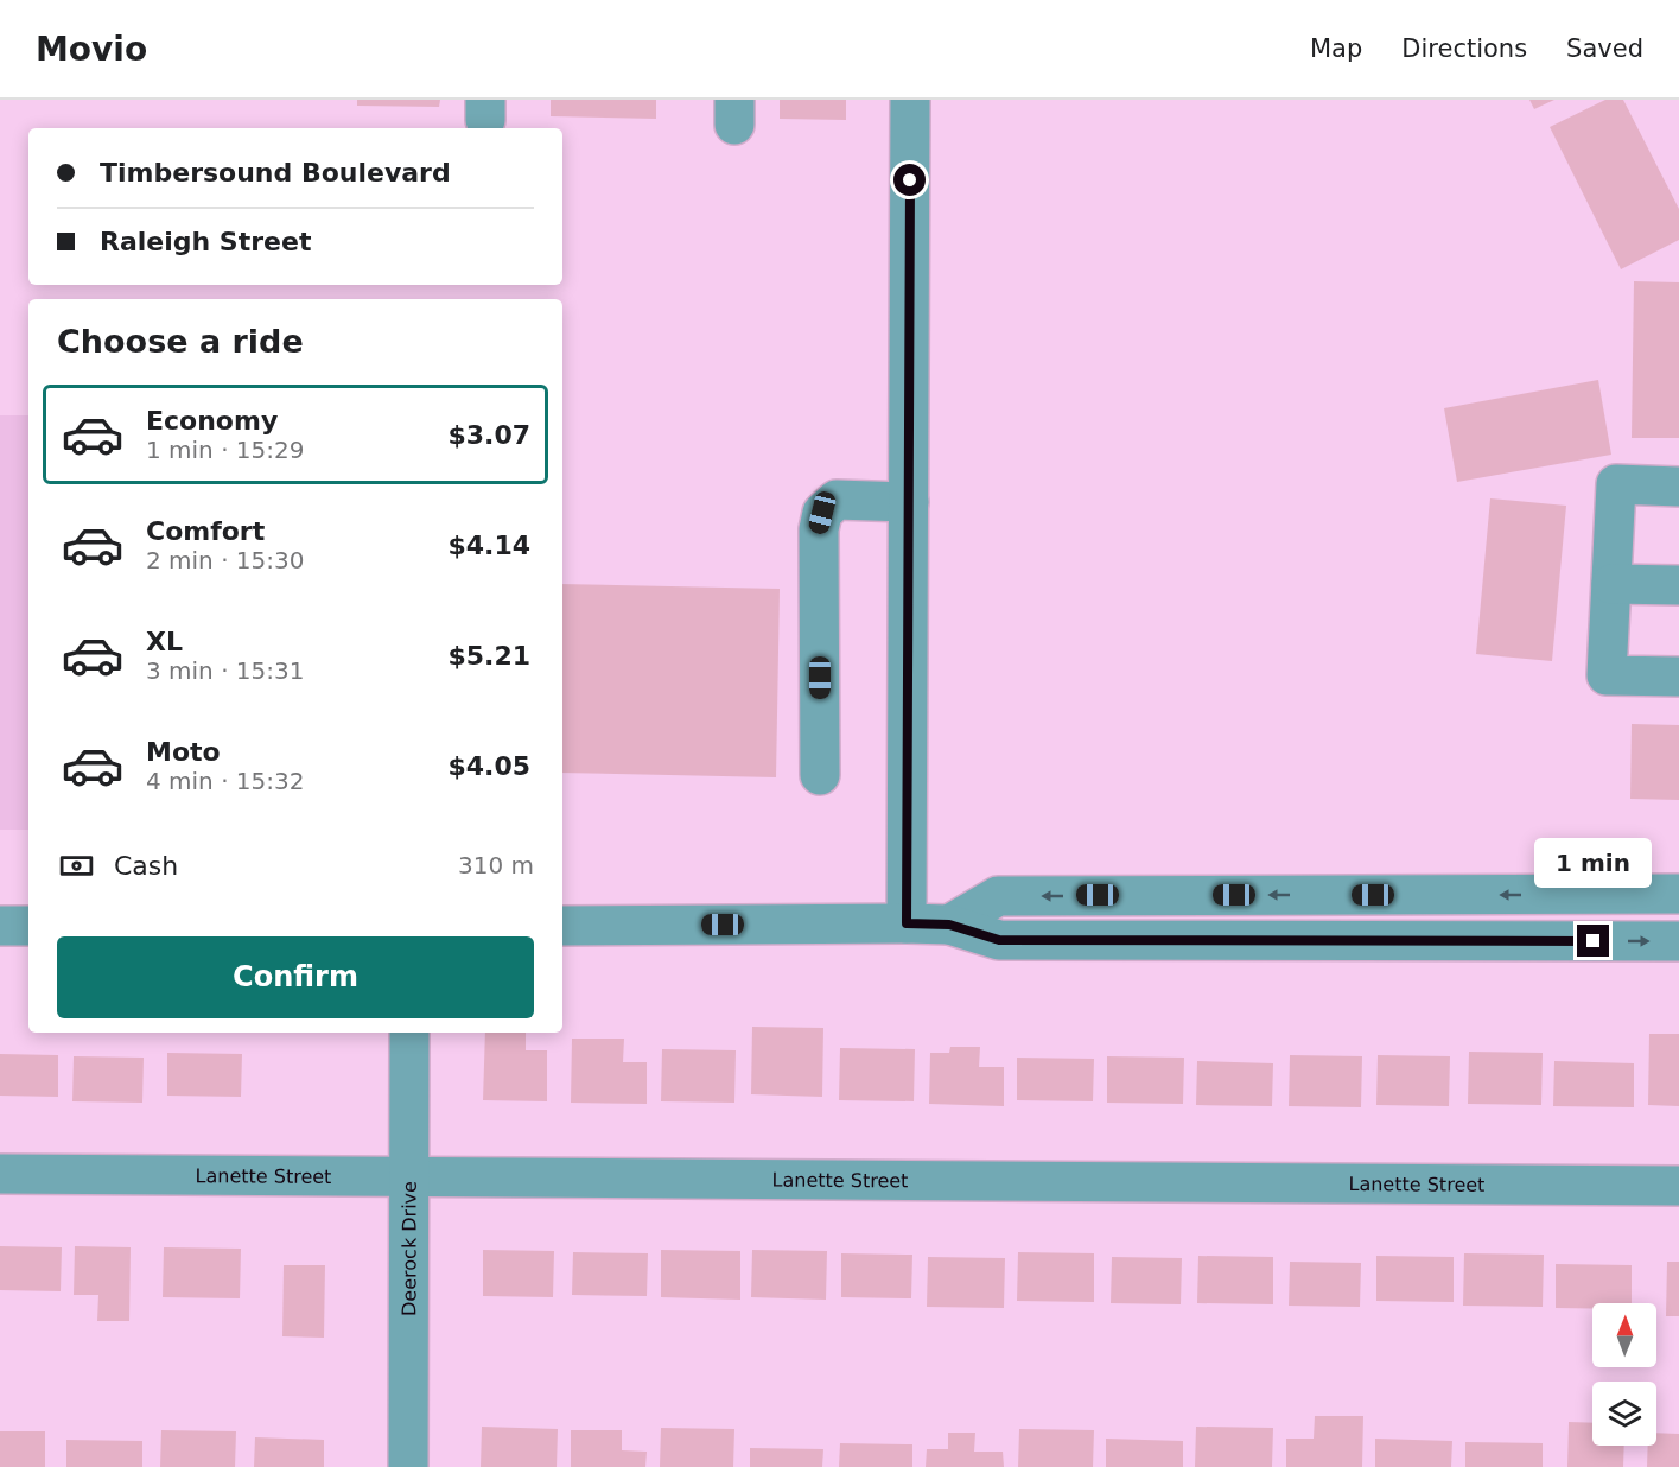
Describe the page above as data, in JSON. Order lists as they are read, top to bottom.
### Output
{
  "streets": {
    "street": ["Lanette Street", "Deerock Drive"]
  },
  "crossings": [
    ["Lanette Street", "Deerock Drive"]
  ],
  "north": "top",
  "page": {
    "header": "Movio",
    "nav": ["Map", "Directions", "Saved"],
    "banner": ["Timbersound Boulevard", "Raleigh Street"],
    "heading": "Choose a ride",
    "list": [
      {
        "name": "Economy",
        "note": "1 min · 15:29",
        "value": "$3.07"
      },
      {
        "name": "Comfort",
        "note": "2 min · 15:30",
        "value": "$4.14"
      },
      {
        "name": "XL",
        "note": "3 min · 15:31",
        "value": "$5.21"
      },
      {
        "name": "Moto",
        "note": "4 min · 15:32",
        "value": "$4.05"
      }
    ],
    "pay": ["Cash", "310 m"],
    "bubble": "1 min",
    "buttons": "Confirm"
  }
}
